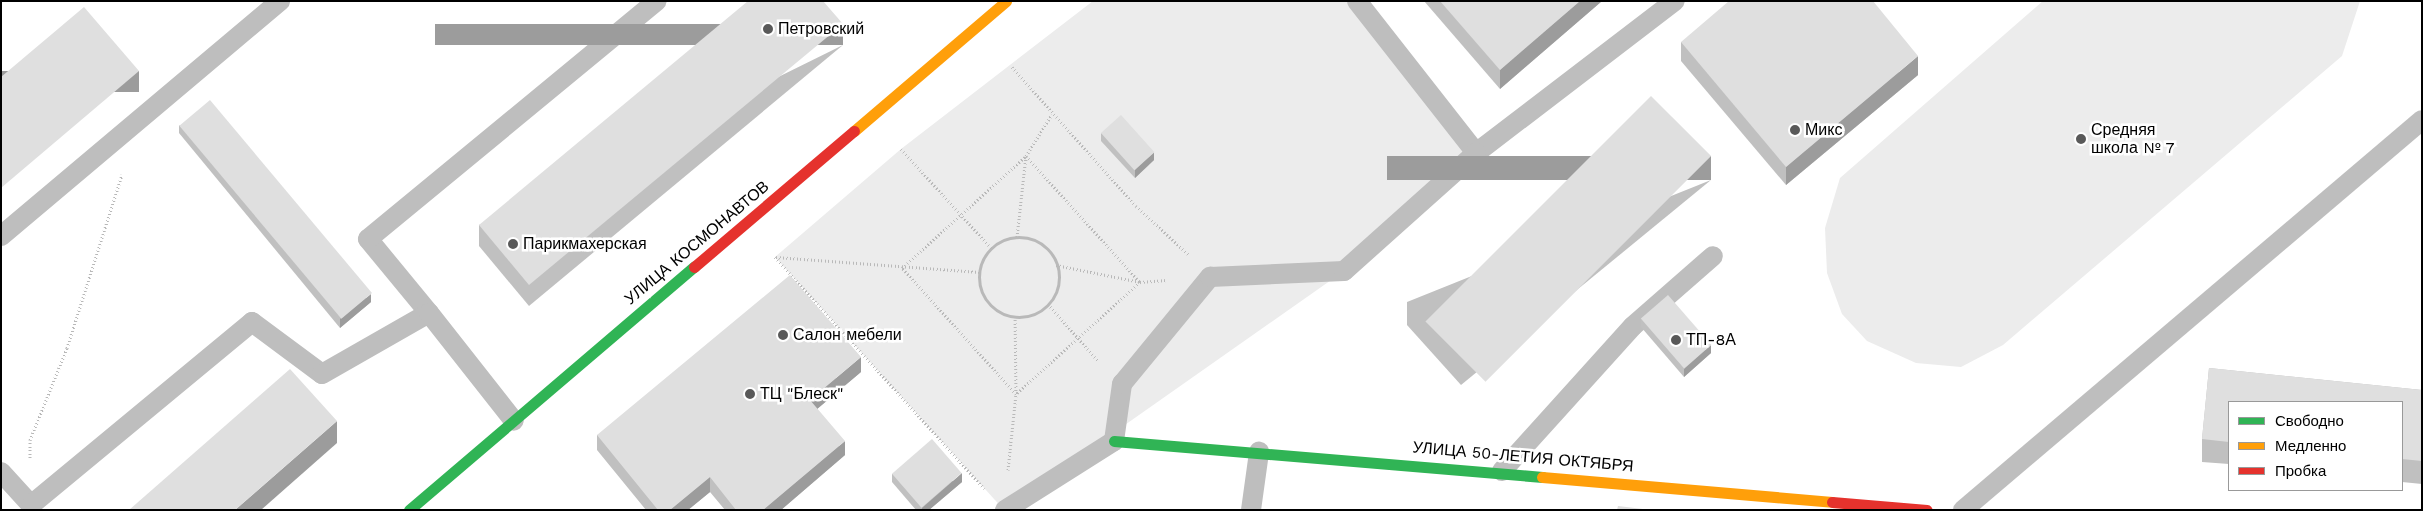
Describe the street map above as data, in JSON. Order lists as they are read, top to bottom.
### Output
{
  "streets": {
    "street": ["УЛИЦА КОСМОНАВТОВ", "УЛИЦА 50-ЛЕТИЯ ОКТЯБРЯ"]
  },
  "places": [
    "Петровский",
    "Микс",
    "Средняя школа № 7",
    "Парикмахерская",
    "Салон мебели",
    "ТП-8А",
    "ТЦ \"Блеск\""
  ],
  "legend": ["Свободно", "Медленно", "Пробка"]
}
